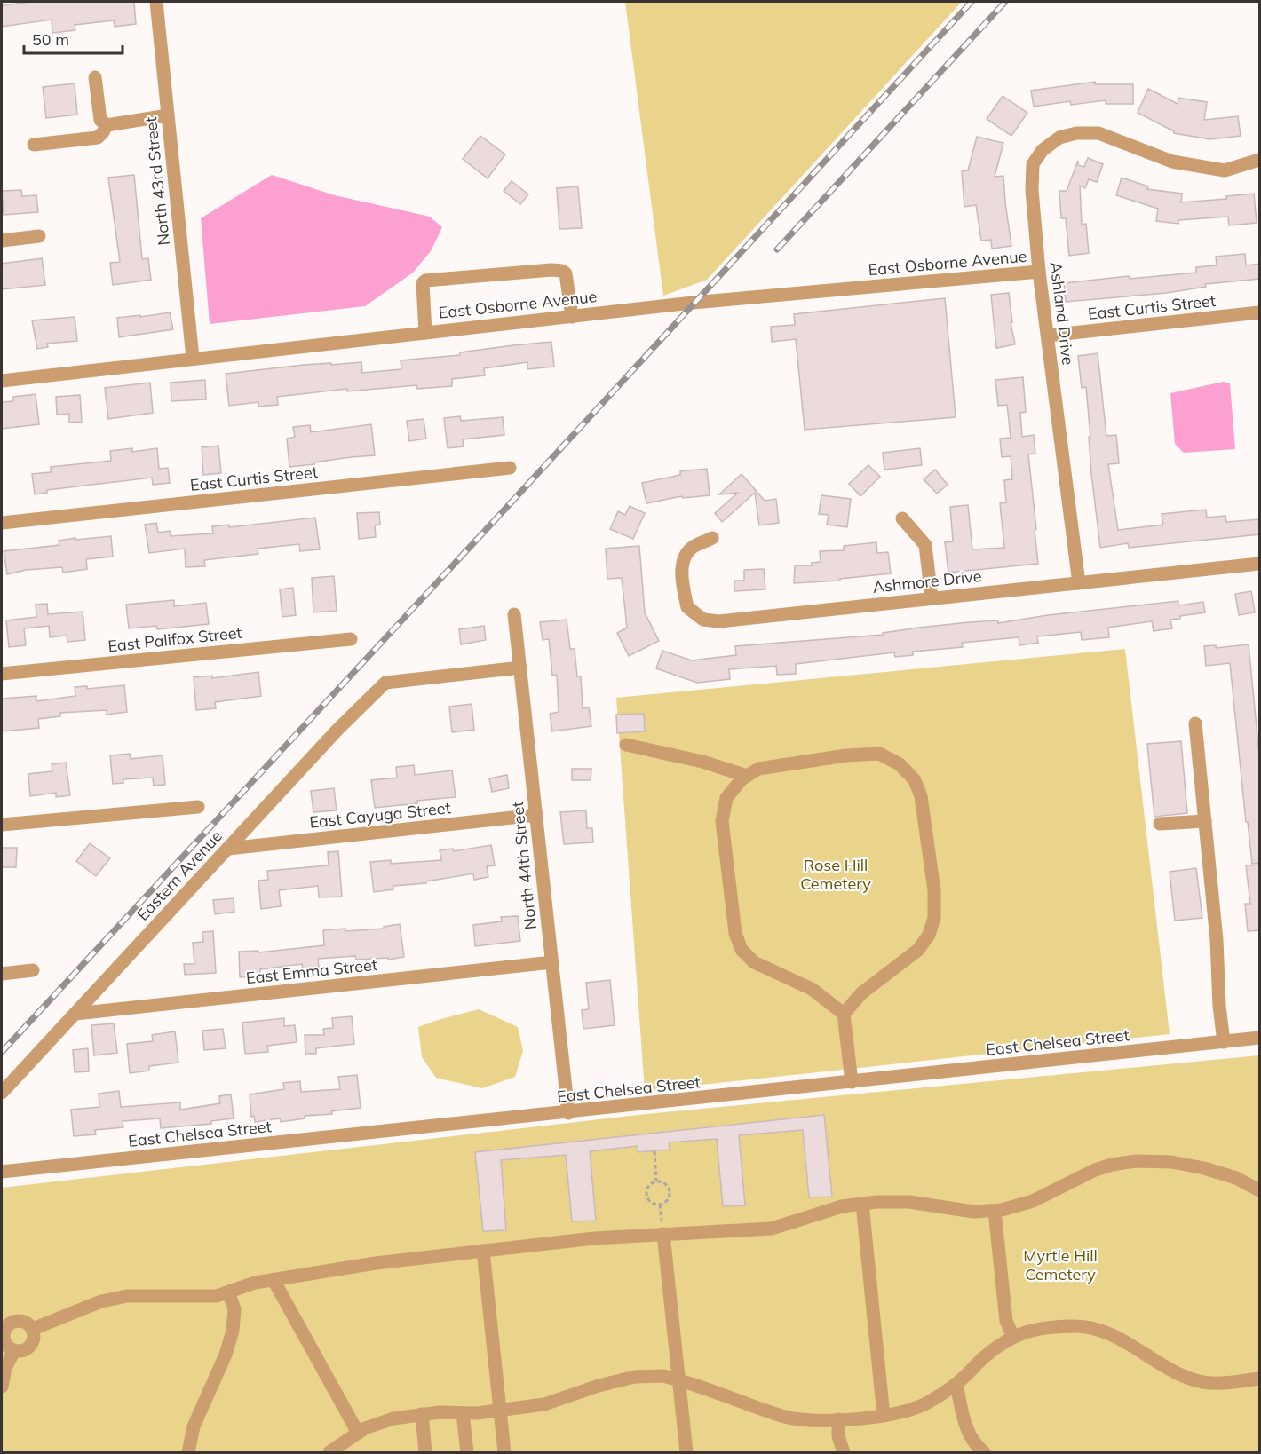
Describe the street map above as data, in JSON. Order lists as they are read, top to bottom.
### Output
{
  "streets": {
    "street": [
      "North 43rd Street",
      "East Osborne Avenue",
      "East Curtis Street",
      "Ashland Drive",
      "Ashmore Drive",
      "East Palifox Street",
      "East Cayuga Street",
      "North 44th Street",
      "Eastern Avenue",
      "East Emma Street",
      "East Chelsea Street"
    ]
  },
  "crossings": [
    ["North 43rd Street", "East Osborne Avenue"],
    ["East Osborne Avenue", "Ashland Drive"],
    ["East Curtis Street", "Ashland Drive"],
    ["Ashland Drive", "Ashmore Drive"],
    ["East Cayuga Street", "North 44th Street"],
    ["East Cayuga Street", "Eastern Avenue"],
    ["North 44th Street", "Eastern Avenue"],
    ["North 44th Street", "East Emma Street"],
    ["North 44th Street", "East Chelsea Street"],
    ["Eastern Avenue", "East Emma Street"]
  ],
  "parks": ["Rose Hill Cemetery", "Myrtle Hill Cemetery"],
  "scale_bar": "50 m"
}
